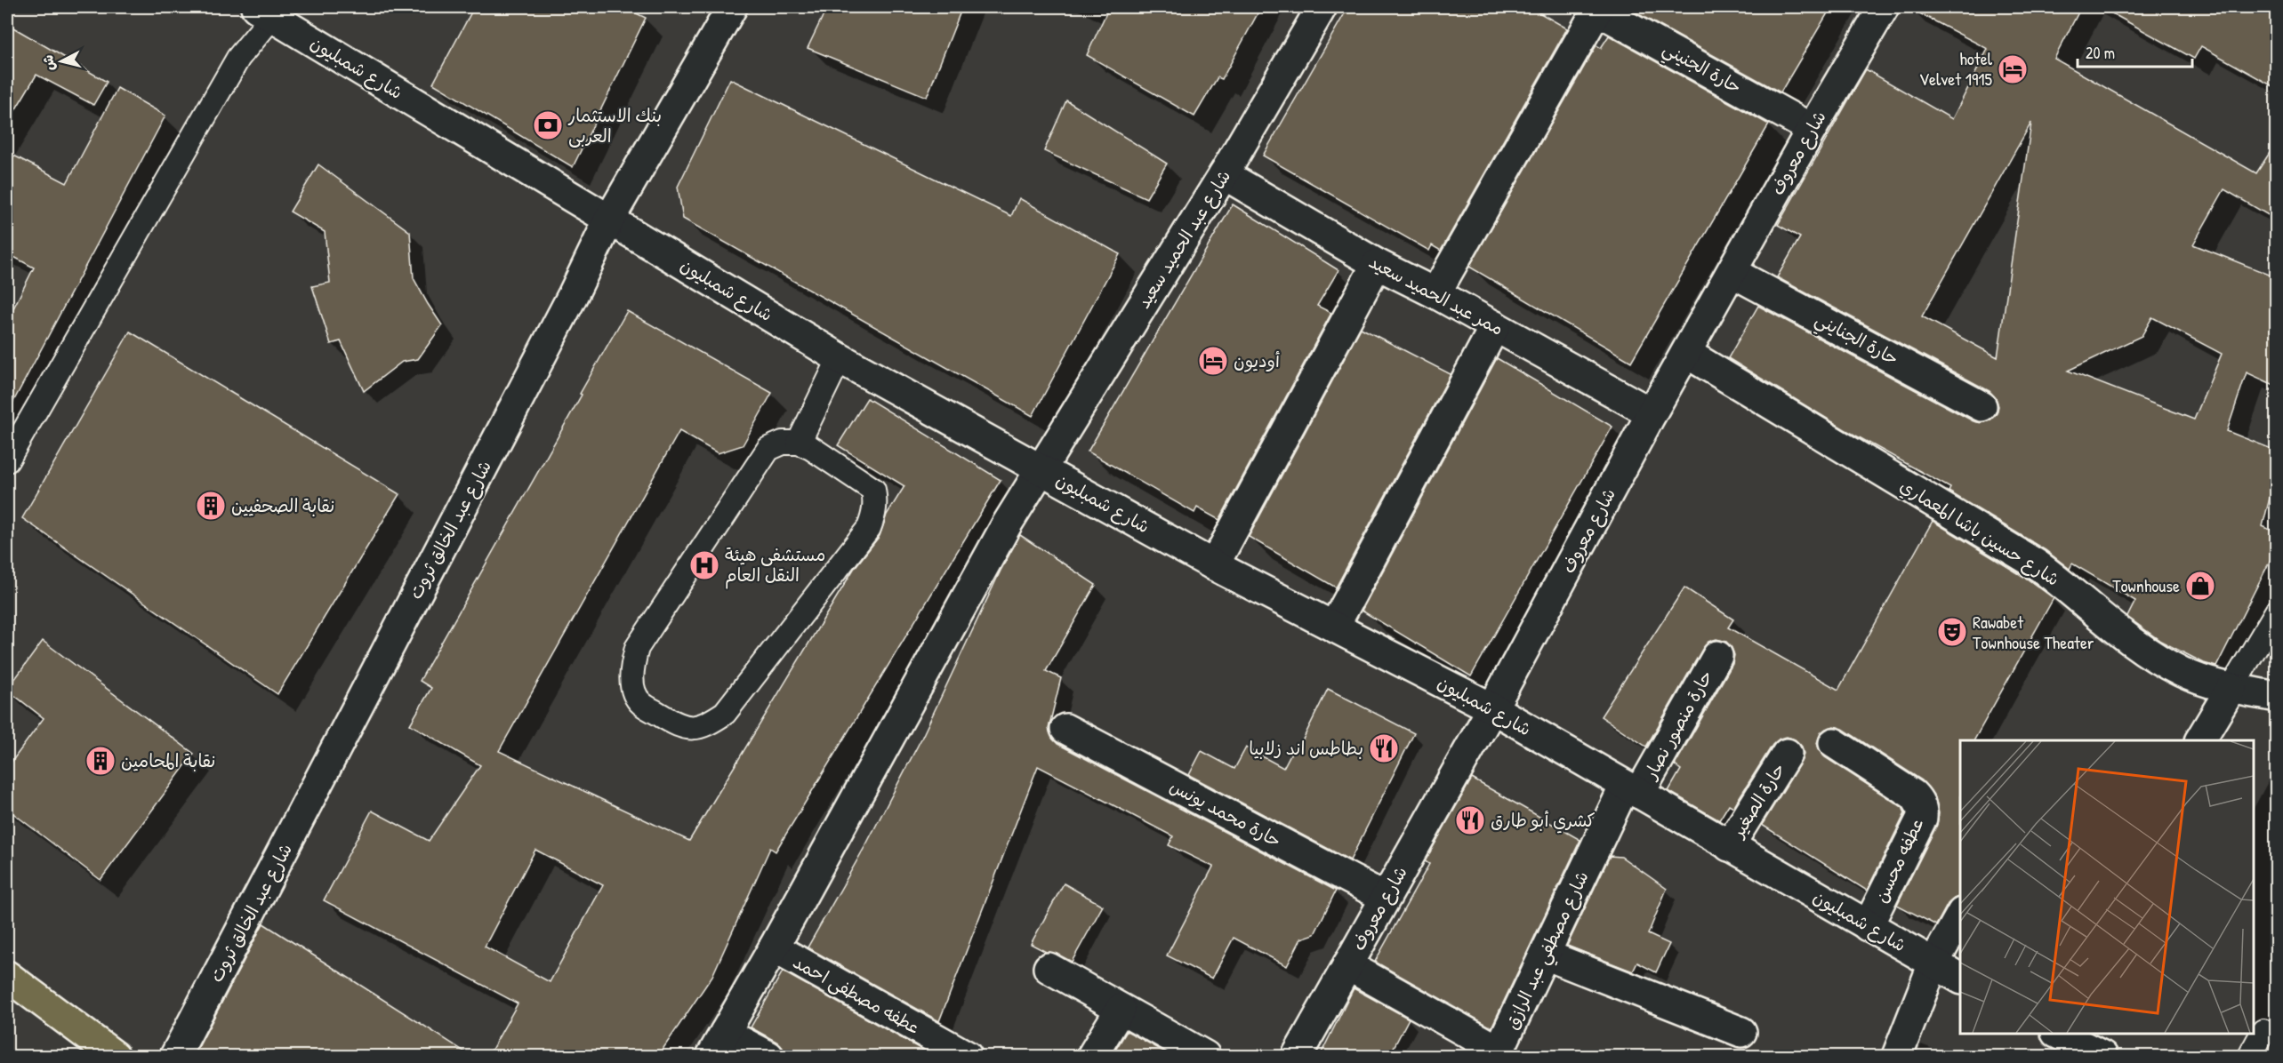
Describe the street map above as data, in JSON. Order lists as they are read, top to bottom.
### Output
{
  "streets": {
    "street": [
      "شارع شمبليون",
      "حارة الجنيني",
      "شارع معروف",
      "شارع عبد الحميد سعيد",
      "ممر عبد الحميد سعيد",
      "حارة الجنايني",
      "شارع عبد الخالق ثروت",
      "شارع حسين باشا المعماري",
      "حارة منصور نصار",
      "حارة الصغير",
      "حارة محمد يونس",
      "عطفه محسن",
      "شارع مصطفي عبد الرازق",
      "عطفه مصطفى احمد"
    ]
  },
  "crossings": [
    ["شارع شمبليون", "شارع معروف"],
    ["شارع شمبليون", "شارع عبد الحميد سعيد"],
    ["شارع شمبليون", "شارع عبد الخالق ثروت"],
    ["شارع شمبليون", "حارة منصور نصار"],
    ["شارع شمبليون", "حارة الصغير"],
    ["شارع شمبليون", "عطفه محسن"],
    ["شارع شمبليون", "شارع مصطفي عبد الرازق"],
    ["حارة الجنيني", "شارع معروف"],
    ["شارع معروف", "ممر عبد الحميد سعيد"],
    ["شارع معروف", "حارة الجنايني"],
    ["شارع معروف", "شارع حسين باشا المعماري"],
    ["شارع معروف", "حارة محمد يونس"],
    ["شارع معروف", "شارع مصطفي عبد الرازق"],
    ["شارع عبد الحميد سعيد", "ممر عبد الحميد سعيد"],
    ["شارع عبد الحميد سعيد", "عطفه مصطفى احمد"],
    ["حارة منصور نصار", "شارع مصطفي عبد الرازق"]
  ],
  "places": {
    "hotel": ["hotel Velvet 1915", "أوديون"],
    "bank": ["بنك الاستثمار العربى"],
    "building": ["نقابة الصحفيين", "نقابة المحامين"],
    "hospital": ["مستشفى هيئة النقل العام"],
    "shop": ["Townhouse"],
    "theatre": ["Rawabet Townhouse Theater"],
    "restaurant": ["بطاطس اند زلابيا", "كشري أبو طارق"]
  },
  "scale_bar": "20 m",
  "north": "left"
}
